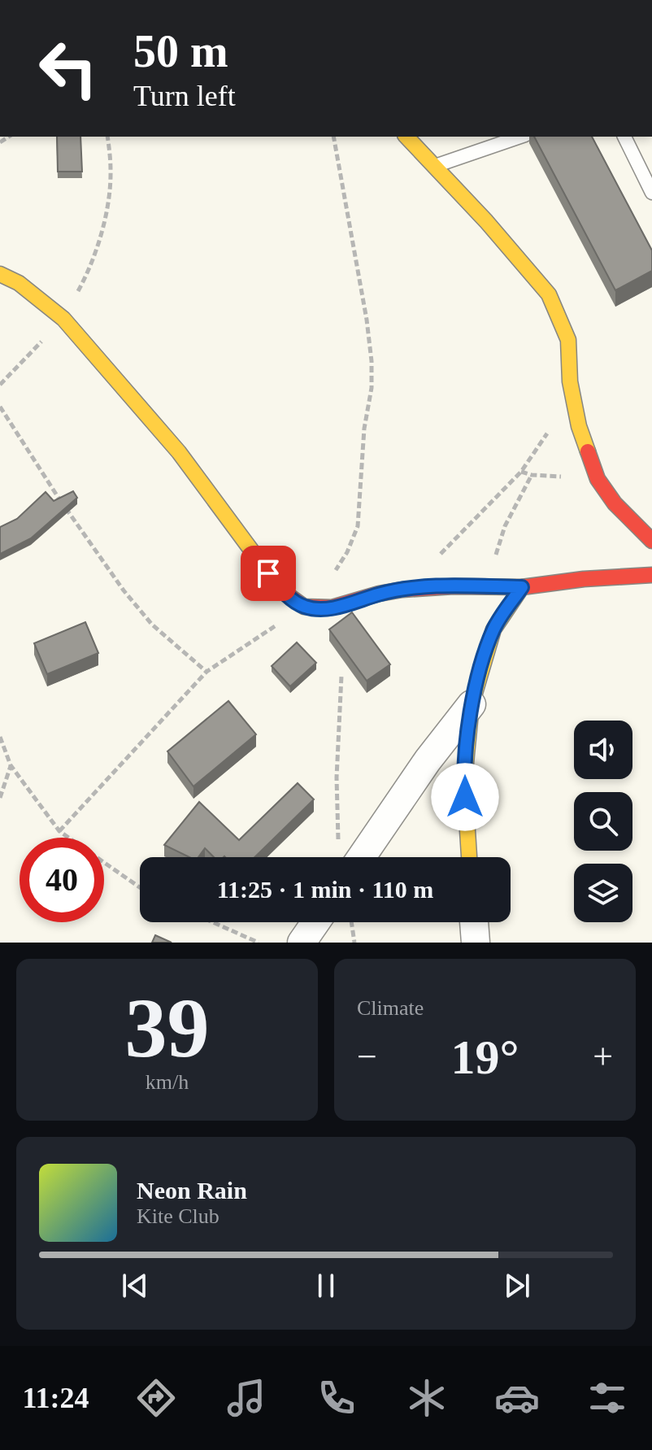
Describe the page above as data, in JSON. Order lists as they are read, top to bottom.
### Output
{
  "page": {
    "turn": ["50 m", "Turn left"],
    "limit": "40",
    "trip": "11:25 · 1 min · 110 m",
    "tile": [
      ["39", "km/h"],
      "Climate"
    ],
    "heat": ["−", "19°", "+"],
    "song": ["Neon Rain", "Kite Club"],
    "tabs": "11:24"
  }
}
